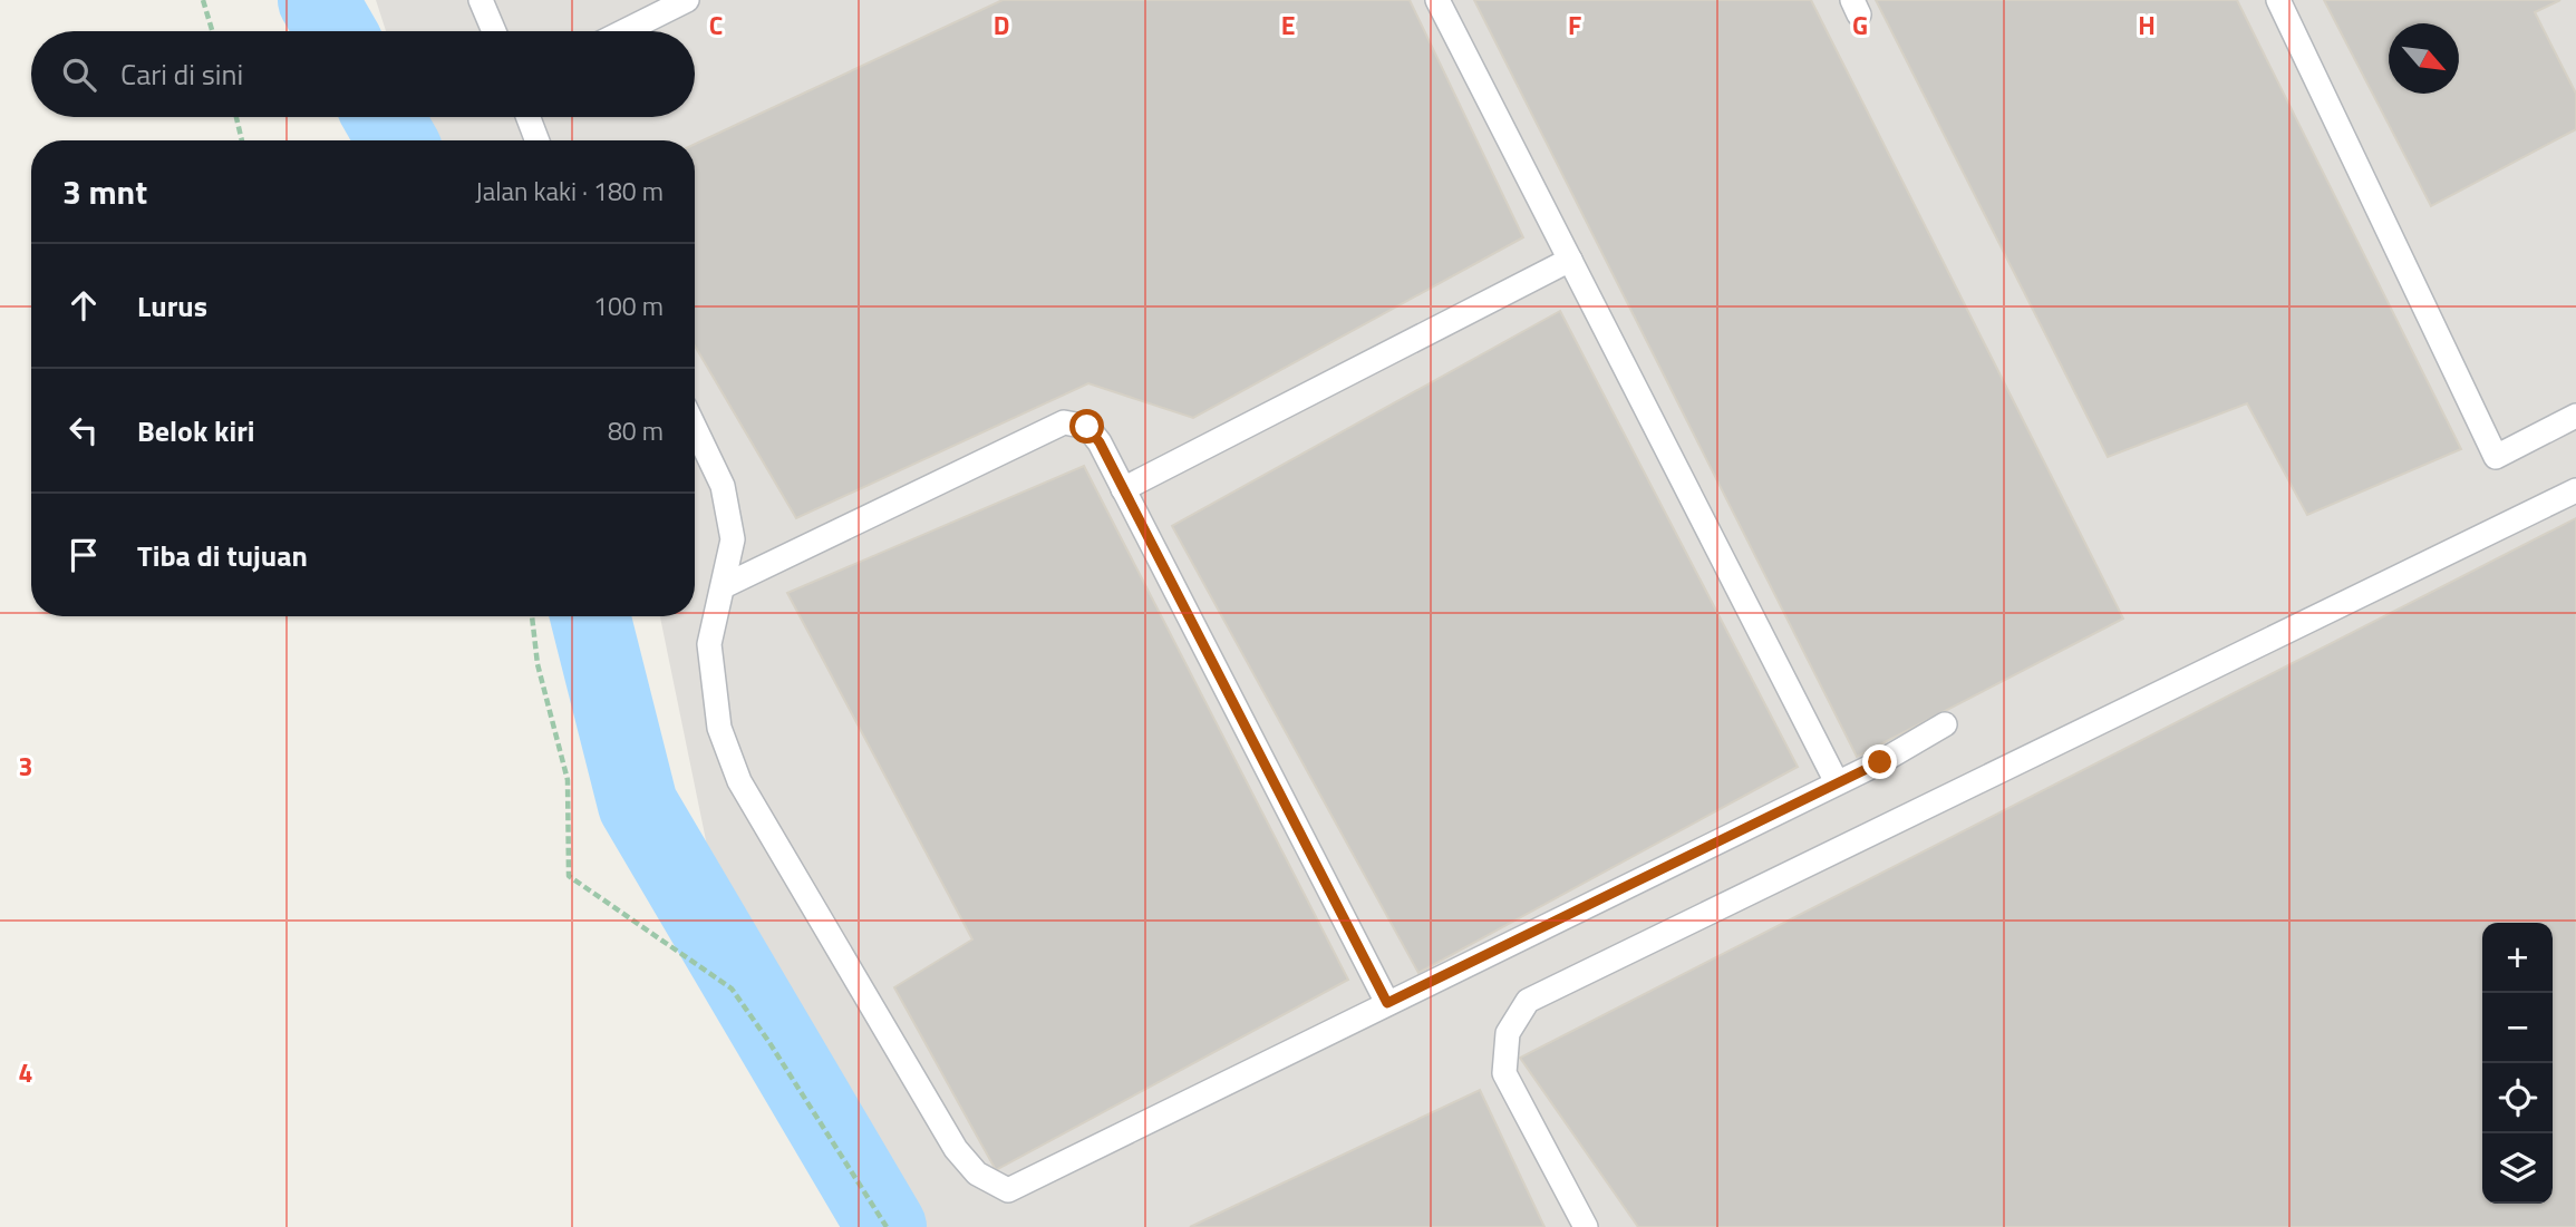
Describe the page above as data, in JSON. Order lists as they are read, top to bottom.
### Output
{
  "north": "bottom right",
  "page": {
    "search": "Cari di sini",
    "heading": ["3 mnt", "Jalan kaki · 180 m"],
    "list": [
      ["Lurus", "100 m"],
      ["Belok kiri", "80 m"],
      "Tiba di tujuan"
    ],
    "map_buttons": ["+", "−"]
  },
  "grid": {
    "columns": [
      "C",
      "D",
      "E",
      "F",
      "G",
      "H"
    ],
    "rows": ["3", "4"]
  }
}
